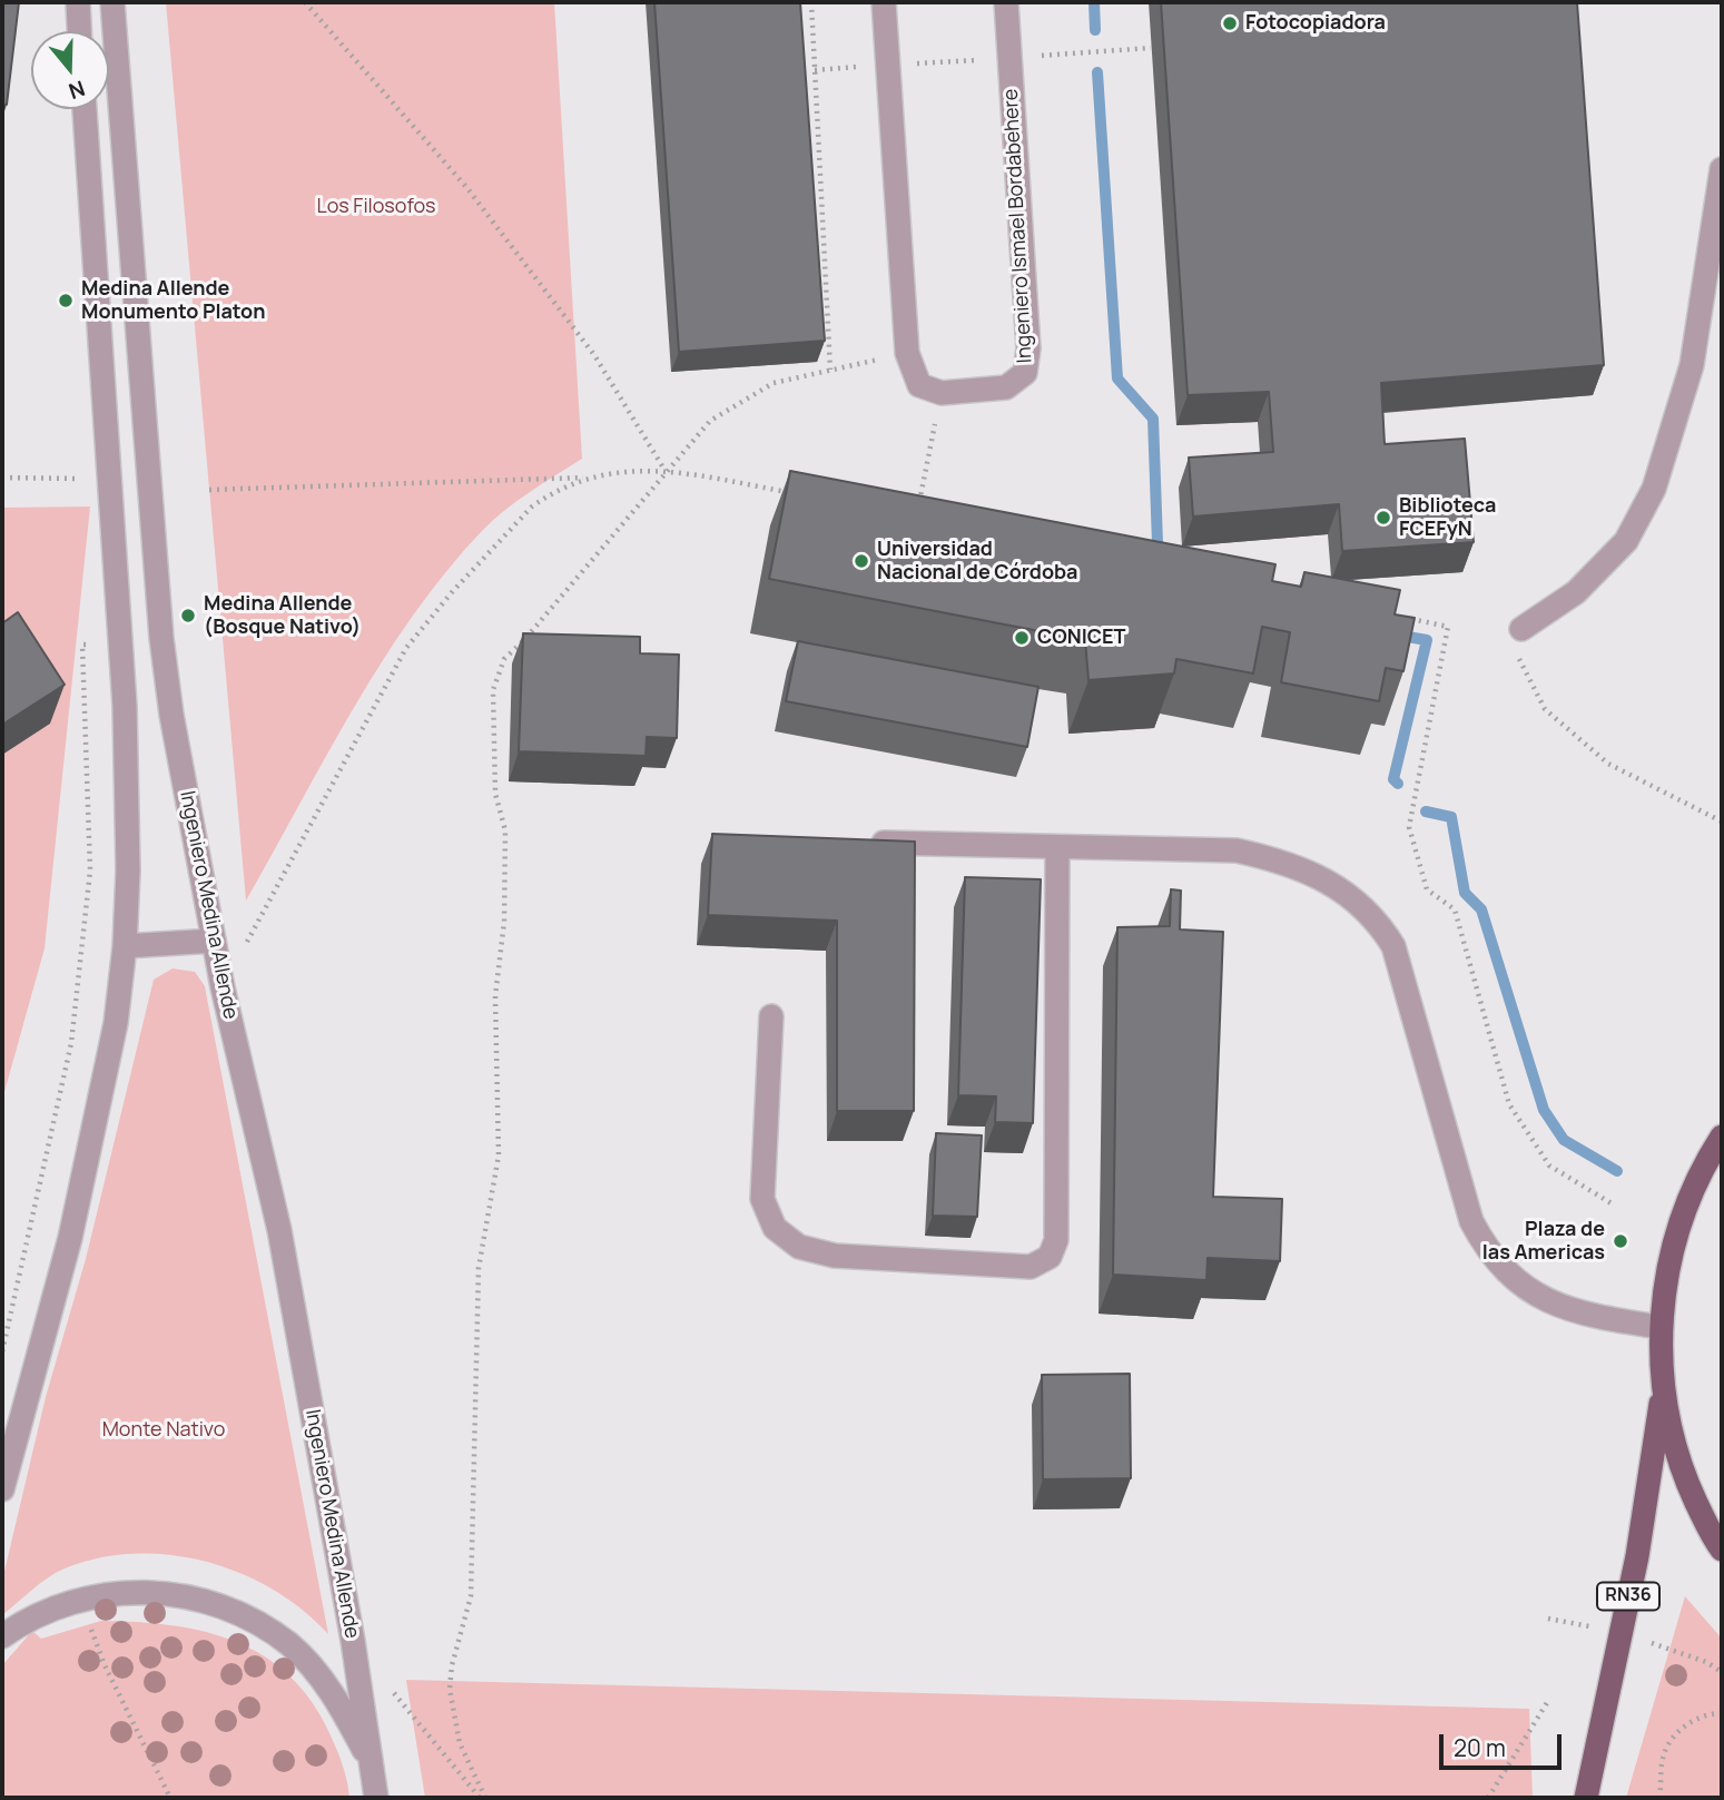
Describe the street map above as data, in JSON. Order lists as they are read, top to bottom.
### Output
{
  "streets": {
    "main road": ["RN36"],
    "street": ["Ingeniero Ismael Bordabehere", "Ingeniero Medina Allende"]
  },
  "parks": ["Los Filosofos", "Monte Nativo"],
  "places": [
    "Fotocopiadora",
    "Medina Allende Monumento Platon",
    "Biblioteca FCEFyN",
    "Universidad Nacional de Córdoba",
    "Medina Allende (Bosque Nativo)",
    "CONICET",
    "Plaza de las Americas"
  ],
  "scale_bar": "20 m",
  "north": "bottom"
}
